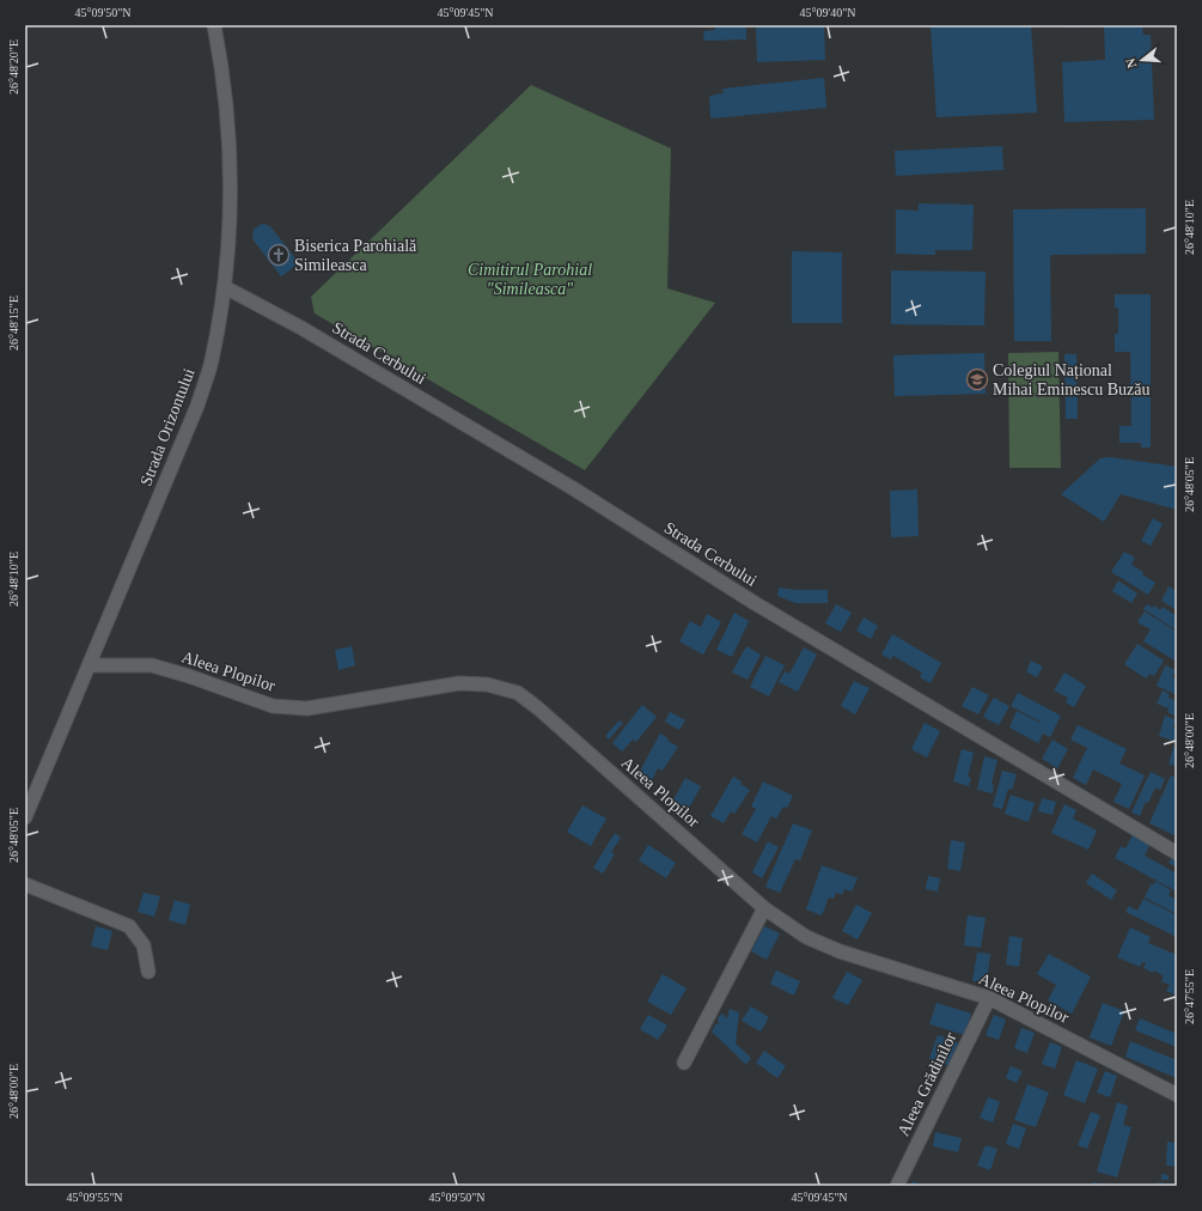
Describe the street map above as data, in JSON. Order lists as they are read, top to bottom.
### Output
{
  "streets": {
    "street": [
      "Strada Cerbului",
      "Strada Orizontului",
      "Aleea Plopilor",
      "Aleea Grădinilor"
    ]
  },
  "crossings": [
    ["Strada Cerbului", "Strada Orizontului"],
    ["Strada Orizontului", "Aleea Plopilor"],
    ["Aleea Plopilor", "Aleea Grădinilor"]
  ],
  "parks": ["Cimitirul Parohial \"Simileasca\""],
  "places": {
    "church": ["Biserica Parohială Simileasca"],
    "school or university": ["Colegiul Național Mihai Eminescu Buzău"]
  },
  "north": "left",
  "coordinates": [
    "45°09'50\"N",
    "45°09'45\"N",
    "45°09'40\"N",
    "26°48'20\"E",
    "26°48'10\"E",
    "26°48'15\"E",
    "26°48'05\"E",
    "26°48'00\"E",
    "26°47'55\"E",
    "45°09'55\"N"
  ]
}
